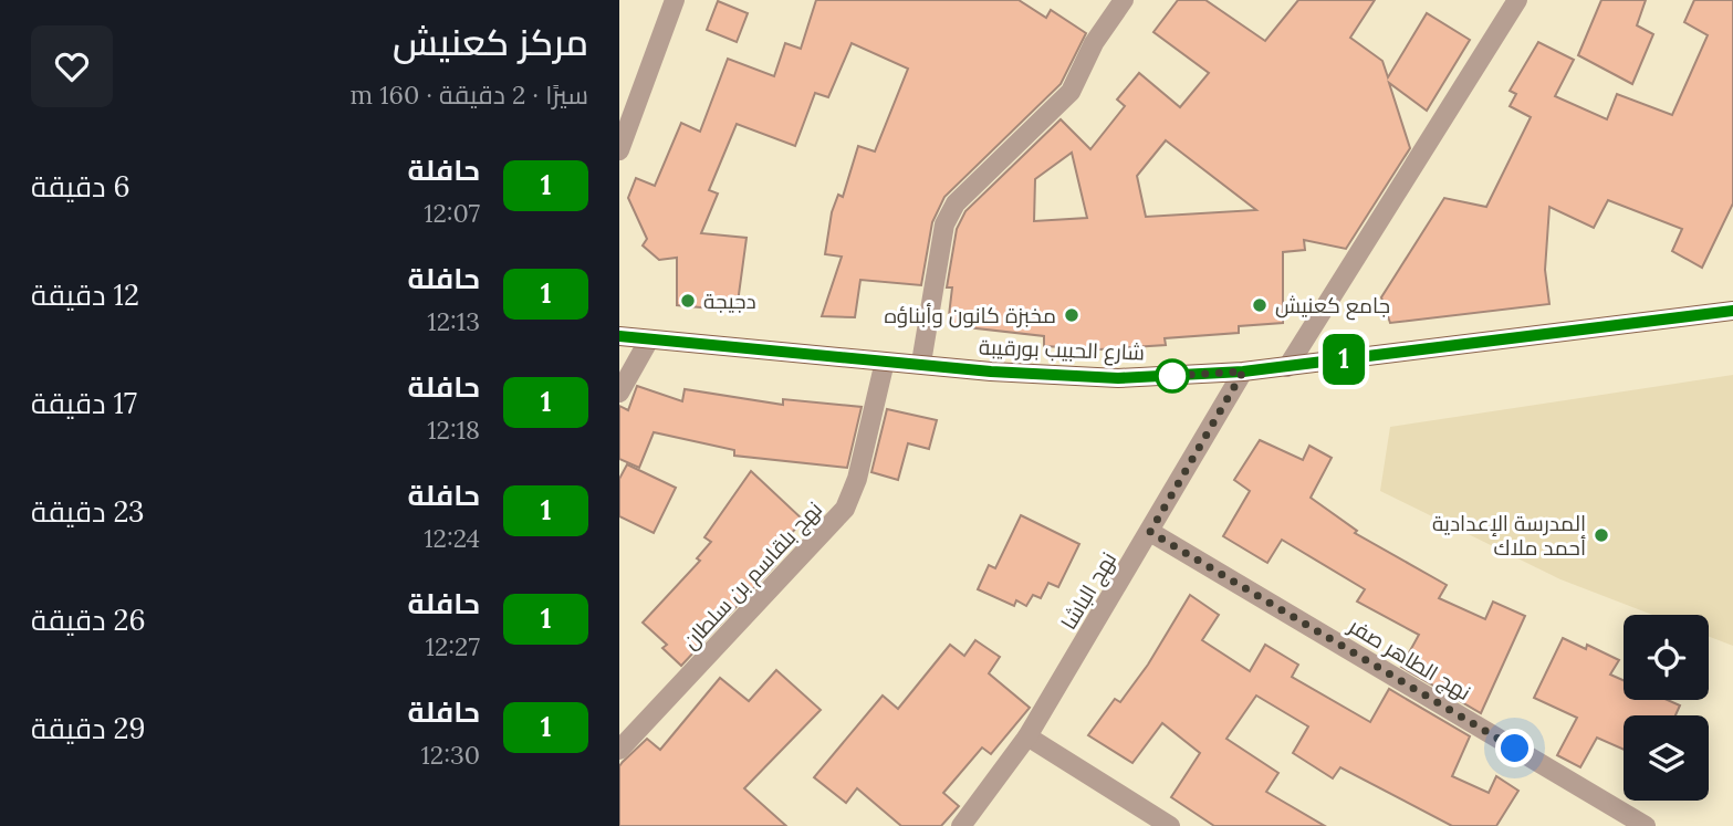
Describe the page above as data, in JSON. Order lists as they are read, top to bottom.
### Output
{
  "streets": {
    "main road": ["شارع الحبيب بورقيبة"],
    "street": ["نهج بلقاسم بن سلطان", "نهج الباشا", "نهج الطاهر صفر"]
  },
  "crossings": [
    ["شارع الحبيب بورقيبة", "نهج بلقاسم بن سلطان"],
    ["شارع الحبيب بورقيبة", "نهج الباشا"],
    ["نهج الباشا", "نهج الطاهر صفر"]
  ],
  "places": [
    "دجيجة",
    "جامع كعنيش",
    "مخبزة كانون وأبناؤه",
    "المدرسة الإعدادية أحمد ملاك"
  ],
  "lines": ["bus line 1"],
  "page": {
    "on_map": "1",
    "heading": ["مركز كعنيش", "سيرًا · 2 دقيقة · 160 m"],
    "list": [
      {
        "mark": "1",
        "name": "حافلة",
        "note": "12:07",
        "value": "6 دقيقة"
      },
      {
        "mark": "1",
        "name": "حافلة",
        "note": "12:13",
        "value": "12 دقيقة"
      },
      {
        "mark": "1",
        "name": "حافلة",
        "note": "12:18",
        "value": "17 دقيقة"
      },
      {
        "mark": "1",
        "name": "حافلة",
        "note": "12:24",
        "value": "23 دقيقة"
      },
      {
        "mark": "1",
        "name": "حافلة",
        "note": "12:27",
        "value": "26 دقيقة"
      },
      {
        "mark": "1",
        "name": "حافلة",
        "note": "12:30",
        "value": "29 دقيقة"
      }
    ]
  }
}
